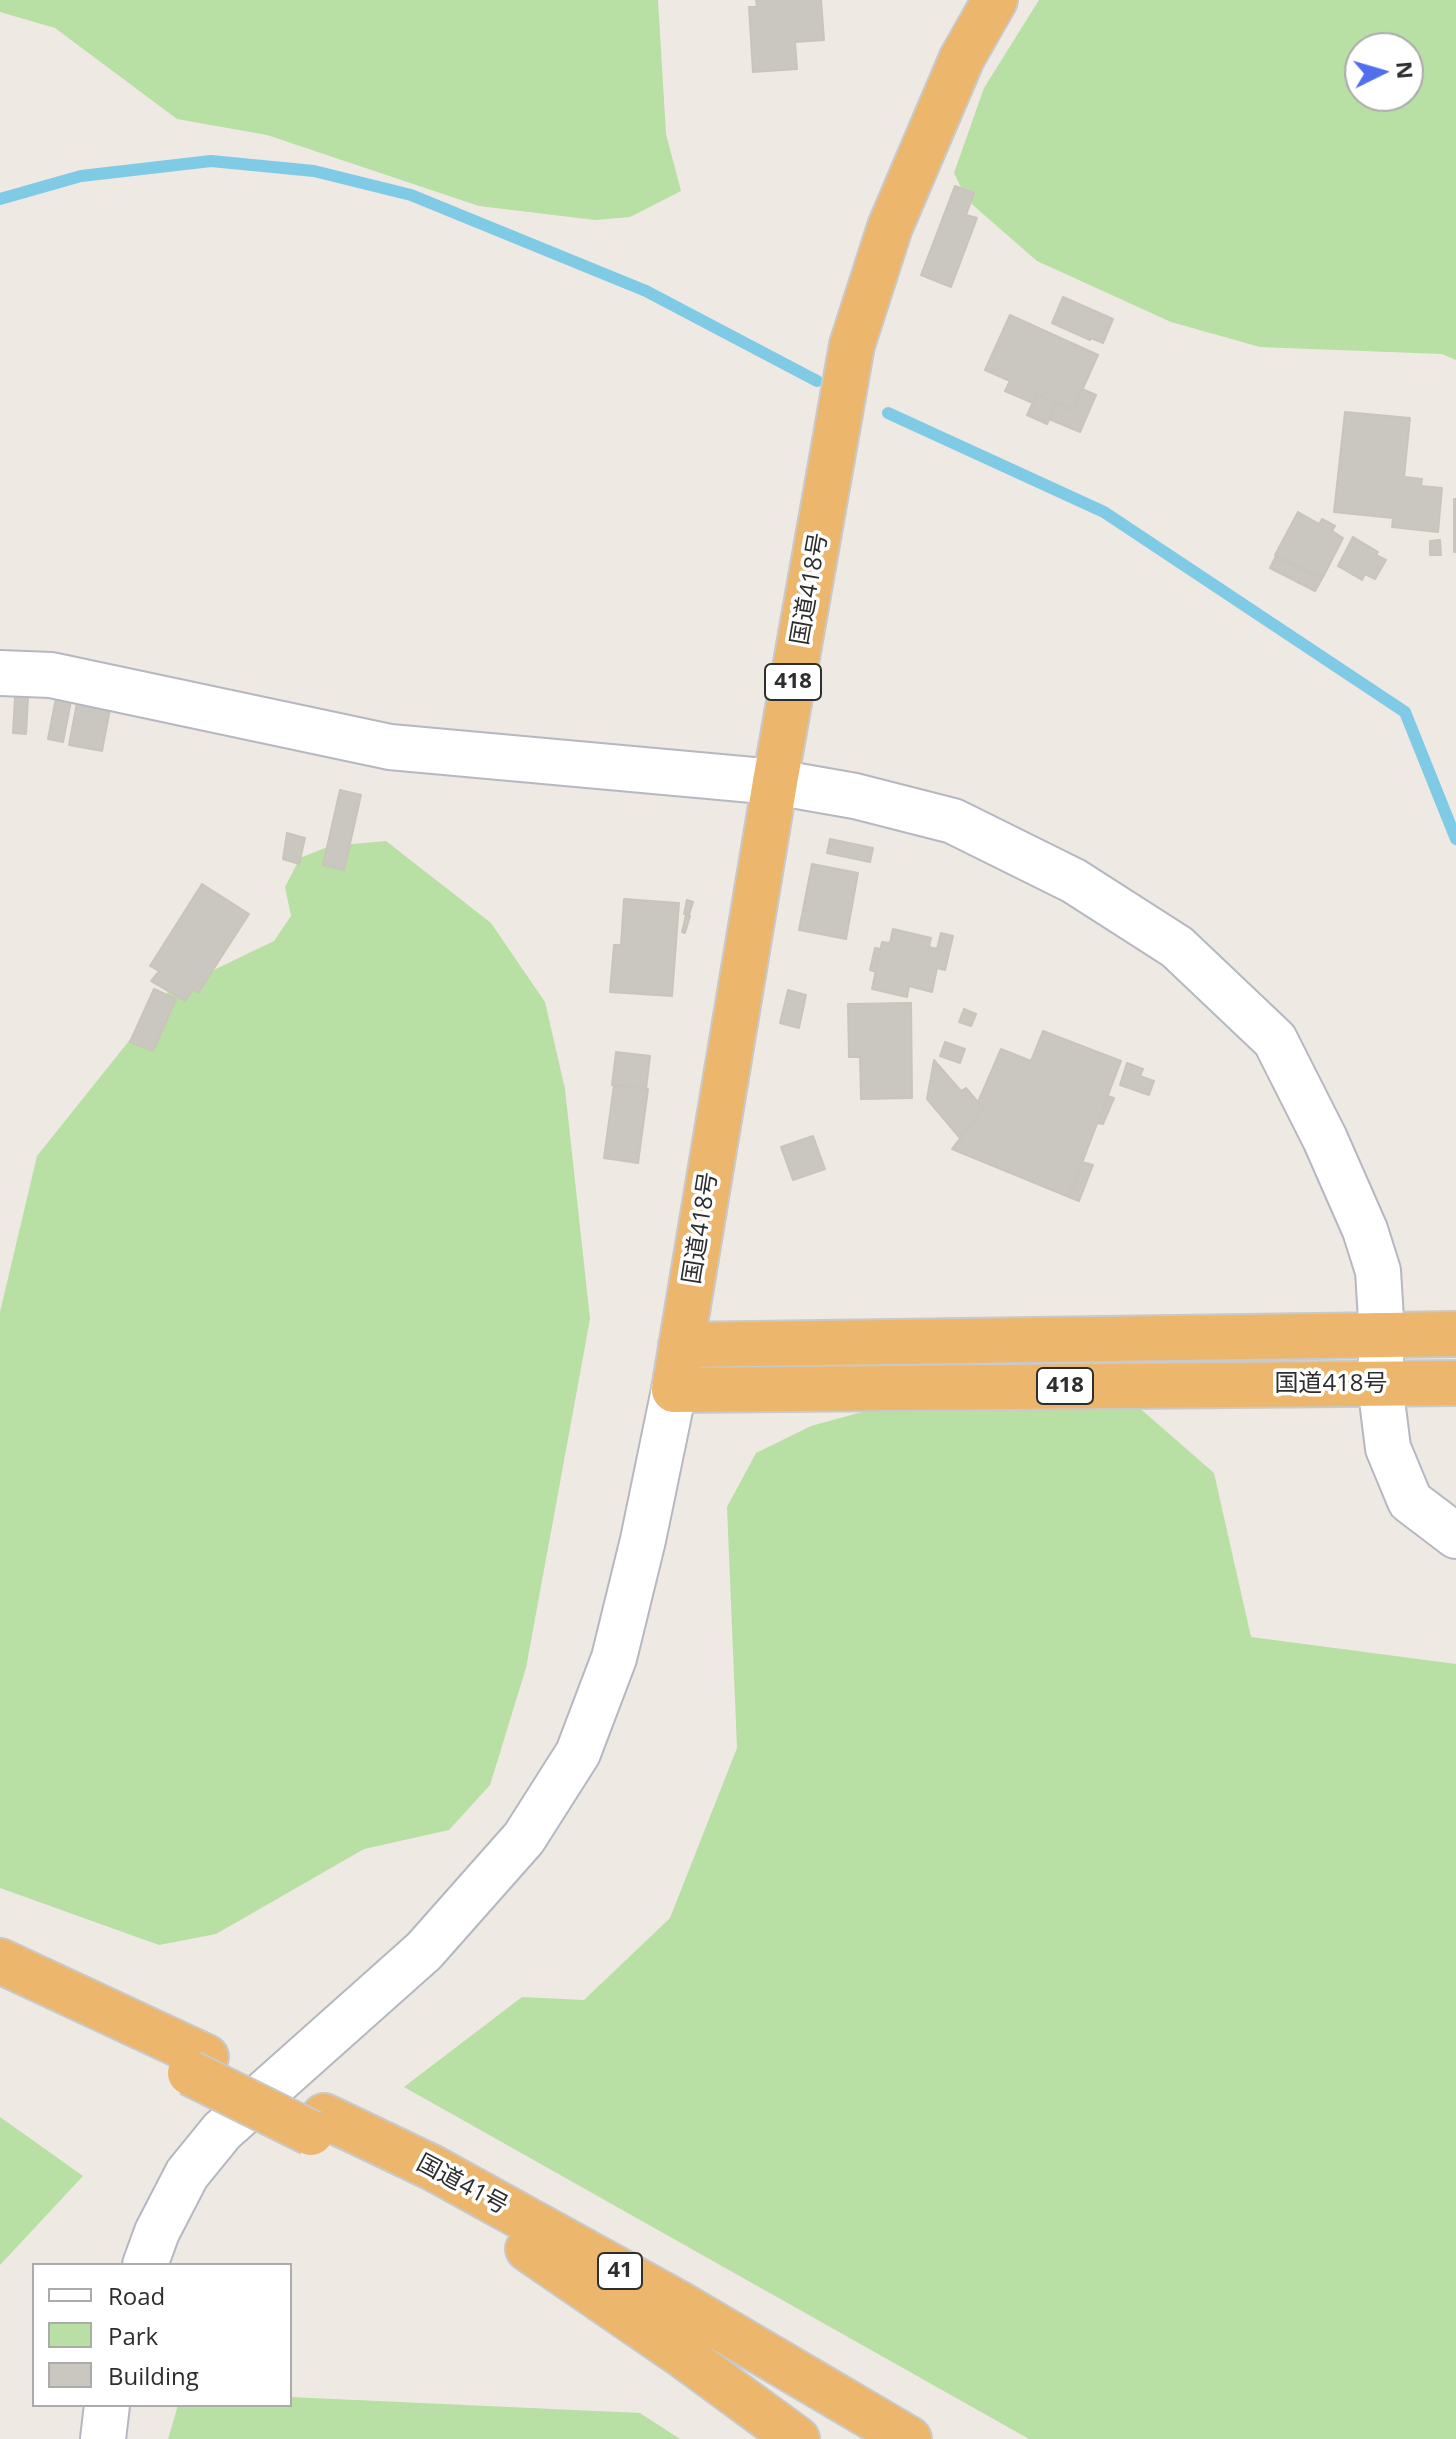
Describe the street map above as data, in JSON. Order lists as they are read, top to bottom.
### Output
{
  "streets": {
    "highway": [
      "国道418号",
      "418",
      "国道41号",
      "41"
    ]
  },
  "crossings": [
    ["国道41号", "41"]
  ],
  "legend": ["Road", "Park", "Building"],
  "north": "right"
}
